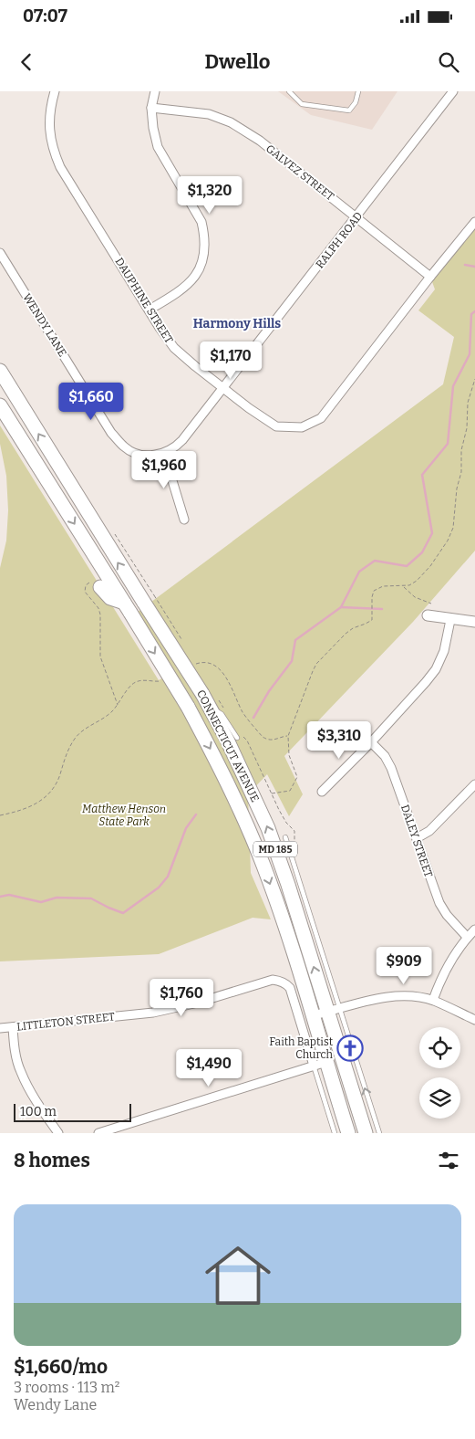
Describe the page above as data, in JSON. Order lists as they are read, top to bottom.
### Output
{
  "streets": {
    "main road": ["CONNECTICUT AVENUE", "MD 185"],
    "street": [
      "GALVEZ STREET",
      "RALPH ROAD",
      "DAUPHINE STREET",
      "WENDY LANE",
      "DALEY STREET",
      "LITTLETON STREET"
    ]
  },
  "crossings": [
    ["GALVEZ STREET", "RALPH ROAD"],
    ["GALVEZ STREET", "DAUPHINE STREET"],
    ["RALPH ROAD", "DAUPHINE STREET"],
    ["CONNECTICUT AVENUE", "LITTLETON STREET"]
  ],
  "districts": ["Harmony Hills"],
  "parks": ["Matthew Henson State Park"],
  "places": {
    "church": ["Faith Baptist Church"]
  },
  "scale_bar": "100 m",
  "page": {
    "status": "07:07",
    "header": "Dwello",
    "price": [
      "$1,320",
      "$1,170",
      "$1,660",
      "$1,960",
      "$3,310",
      "$909",
      "$1,760",
      "$1,490"
    ],
    "scale": "100 m",
    "heading": "8 homes",
    "list": [
      {
        "name": "$1,660/mo",
        "note": "3 rooms · 113 m² · Wendy Lane"
      }
    ]
  }
}
